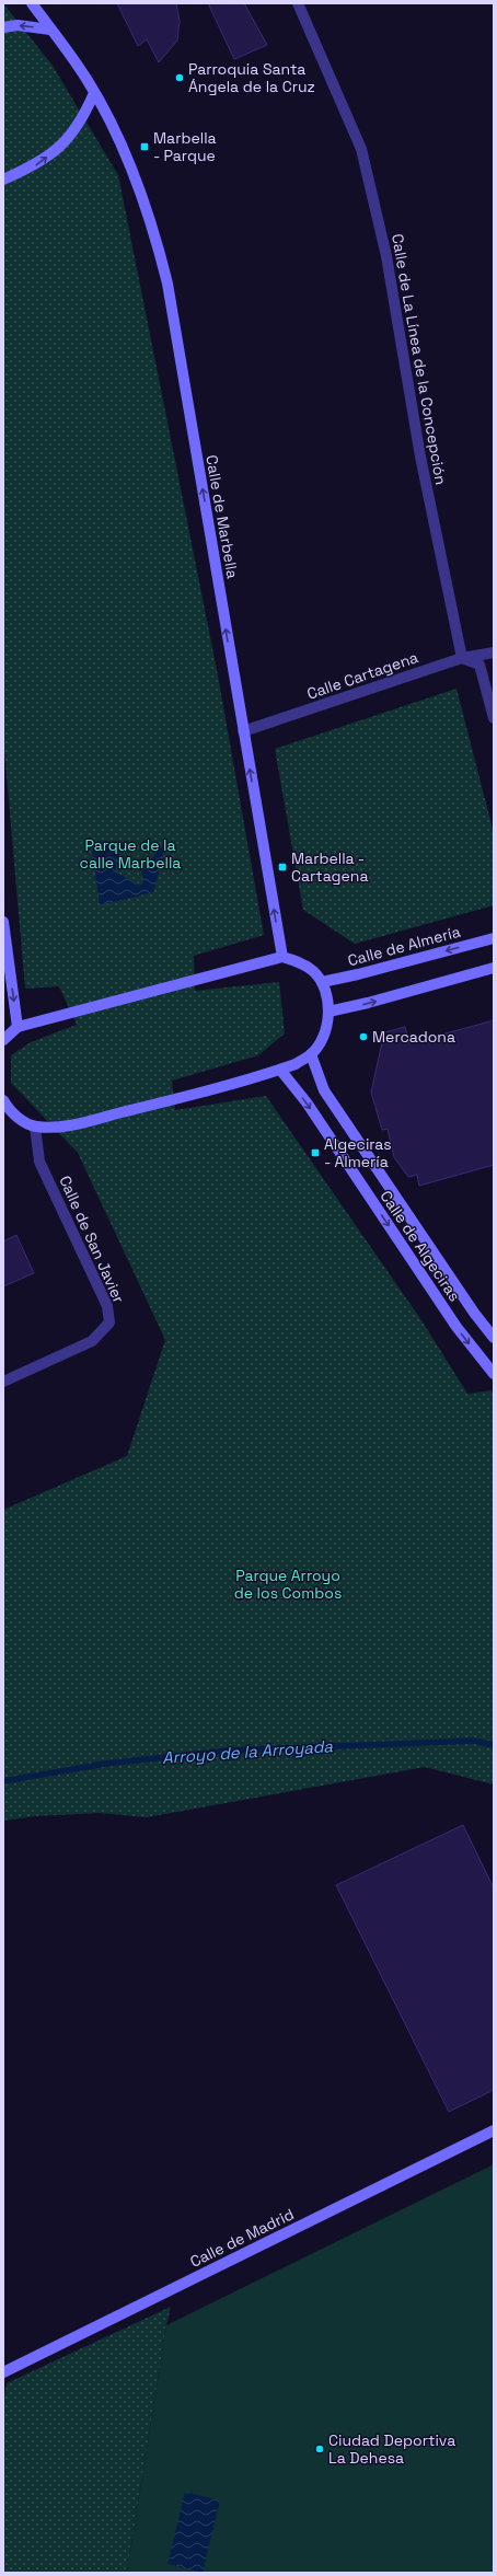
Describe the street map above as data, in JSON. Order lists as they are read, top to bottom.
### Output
{
  "streets": {
    "street": [
      "Calle de La Línea de la Concepción",
      "Calle de Marbella",
      "Calle Cartagena",
      "Calle de Almería",
      "Calle de San Javier",
      "Calle de Algeciras",
      "Calle de Madrid"
    ]
  },
  "crossings": [
    ["Calle de La Línea de la Concepción", "Calle Cartagena"],
    ["Calle de Marbella", "Calle Cartagena"]
  ],
  "one_way": ["Calle de Marbella"],
  "water": ["Arroyo de la Arroyada"],
  "parks": ["Parque de la calle Marbella", "Parque Arroyo de los Combos"],
  "places": {
    "other": ["Parroquia Santa Ángela de la Cruz", "Mercadona", "Ciudad Deportiva La Dehesa"],
    "transit": ["Marbella - Parque", "Marbella - Cartagena", "Algeciras - Almería"]
  }
}
